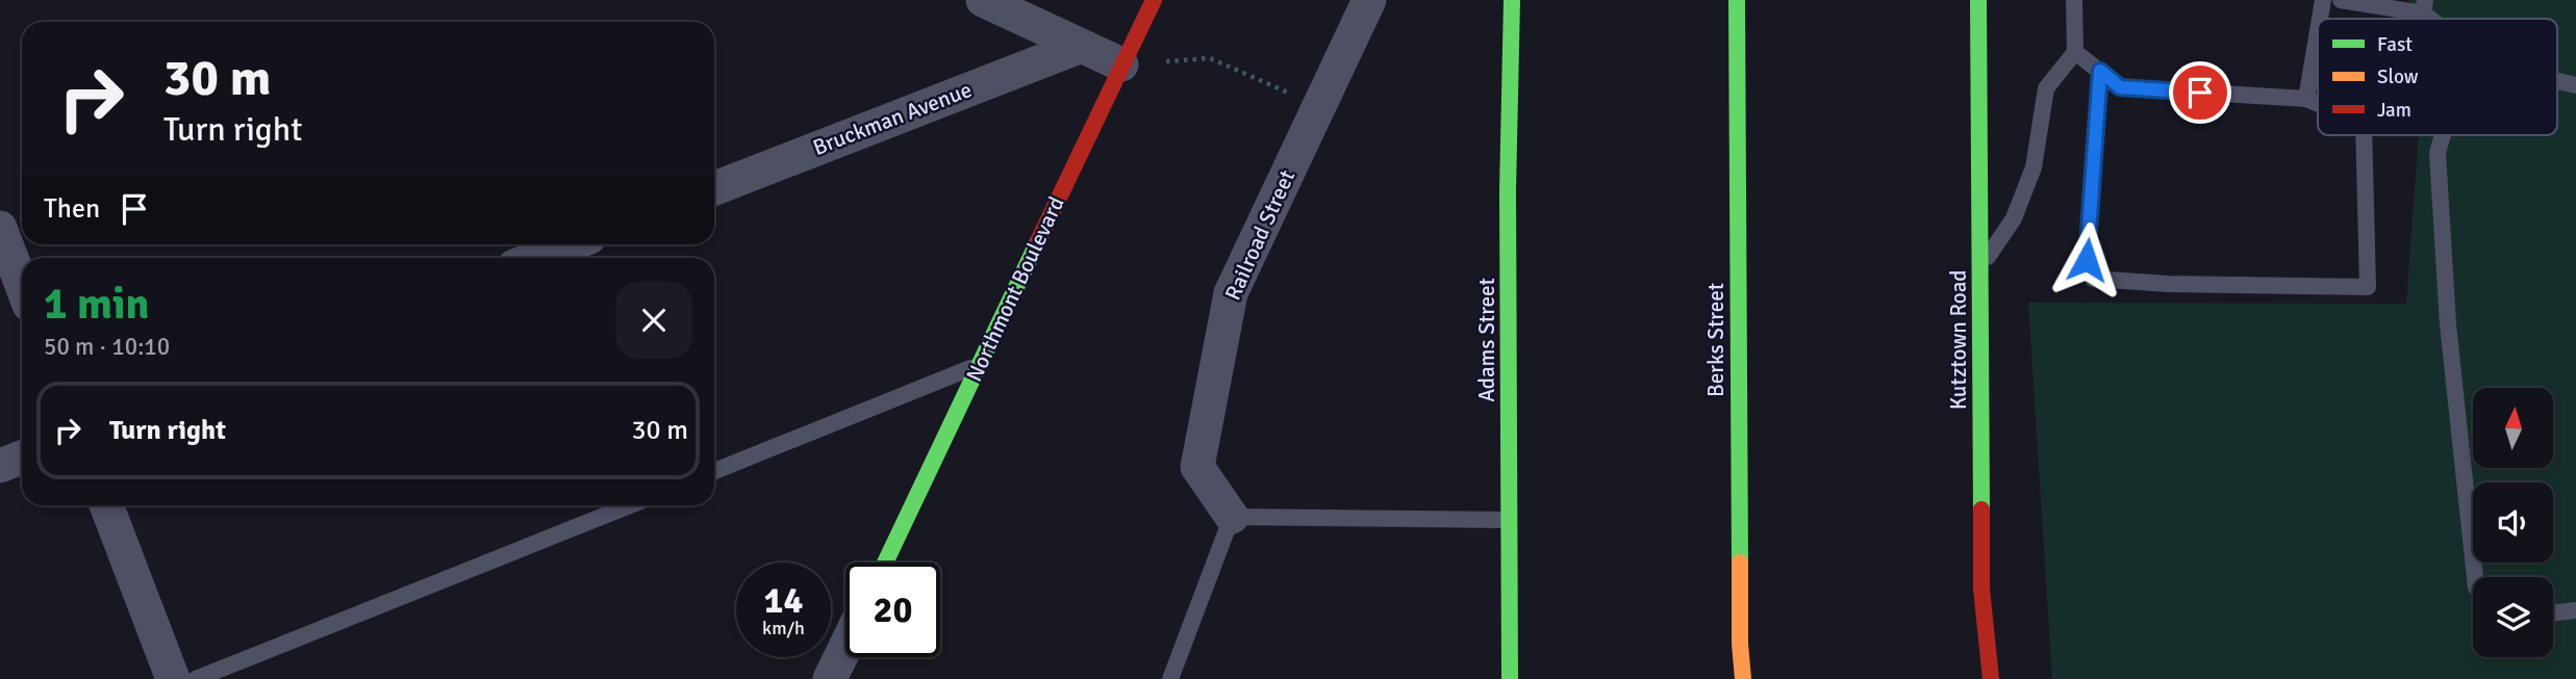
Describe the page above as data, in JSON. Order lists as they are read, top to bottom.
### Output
{
  "streets": {
    "street": [
      "Bruckman Avenue",
      "Railroad Street",
      "Northmont Boulevard",
      "Adams Street",
      "Berks Street",
      "Kutztown Road"
    ]
  },
  "legend": ["Fast", "Slow", "Jam"],
  "north": "top",
  "page": {
    "turn": ["30 m", "Turn right"],
    "then": "Then",
    "heading": ["1 min", "50 m · 10:10"],
    "list": [
      {
        "name": "Turn right",
        "value": "30 m"
      }
    ],
    "speed": "14 km/h",
    "limit": "20"
  }
}
